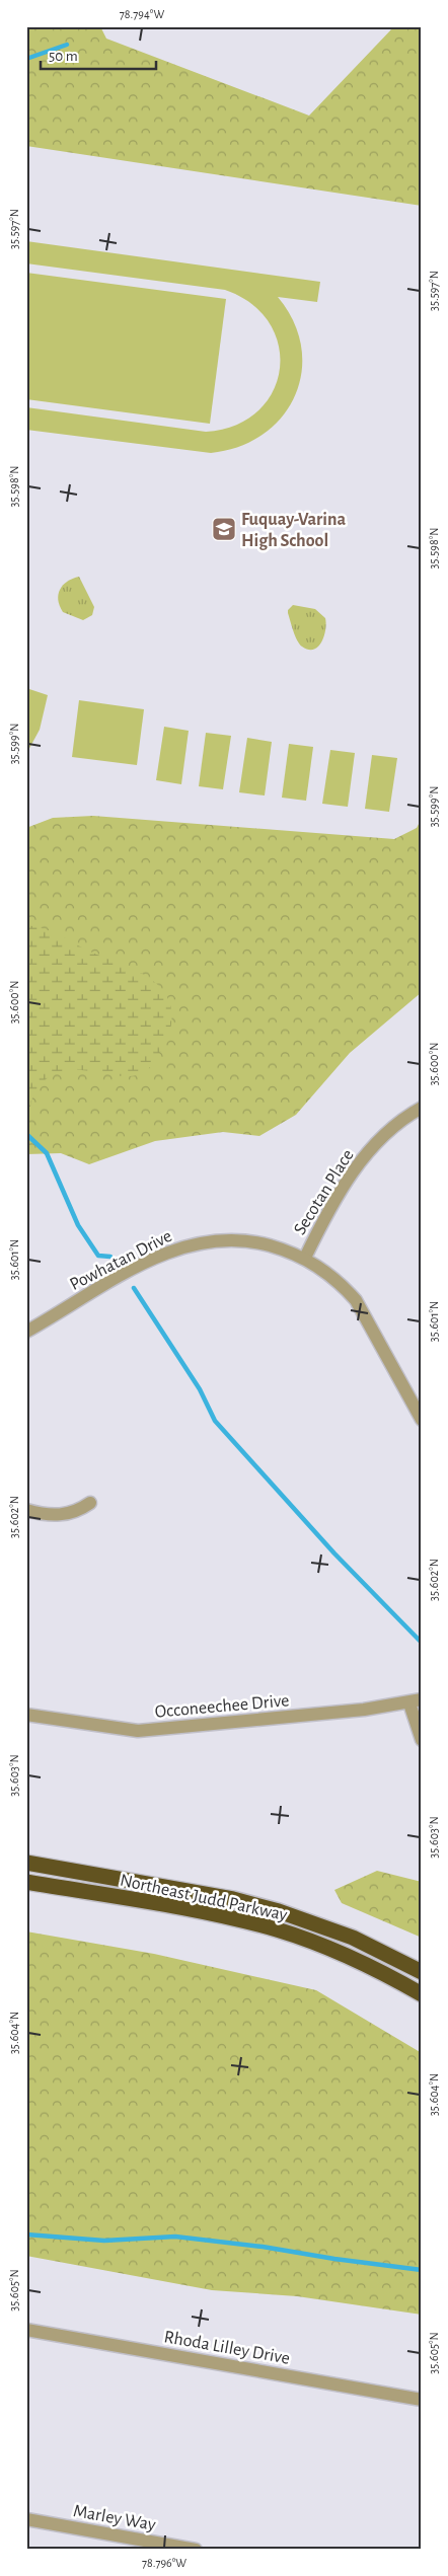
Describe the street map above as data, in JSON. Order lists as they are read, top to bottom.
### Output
{
  "streets": {
    "highway": ["Northeast Judd Parkway"],
    "street": [
      "Secotan Place",
      "Powhatan Drive",
      "Occoneechee Drive",
      "Rhoda Lilley Drive",
      "Marley Way"
    ]
  },
  "crossings": [
    ["Secotan Place", "Powhatan Drive"]
  ],
  "places": {
    "school or university": ["Fuquay-Varina High School"]
  },
  "scale_bar": "50 m",
  "coordinates": [
    "78.794°W",
    "35.597°N",
    "35.598°N",
    "35.599°N",
    "35.600°N",
    "35.601°N",
    "35.602°N",
    "35.603°N",
    "35.604°N",
    "35.605°N",
    "78.796°W"
  ]
}
